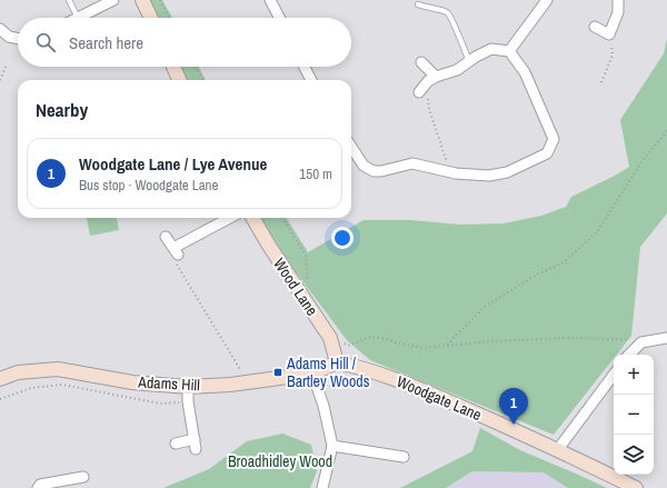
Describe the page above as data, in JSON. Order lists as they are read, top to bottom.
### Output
{
  "streets": {
    "street": ["Wood Lane", "Adams Hill", "Woodgate Lane"]
  },
  "crossings": [
    ["Wood Lane", "Adams Hill"],
    ["Wood Lane", "Woodgate Lane"],
    ["Adams Hill", "Woodgate Lane"]
  ],
  "parks": ["Broadhidley Wood"],
  "places": {
    "transit": ["Adams Hill / Bartley Woods"]
  },
  "page": {
    "search": "Search here",
    "heading": "Nearby",
    "list": [
      {
        "mark": "1",
        "name": "Woodgate Lane / Lye Avenue",
        "note": "Bus stop · Woodgate Lane",
        "value": "150 m"
      }
    ],
    "map_buttons": ["+", "−"],
    "pins": "1"
  }
}
